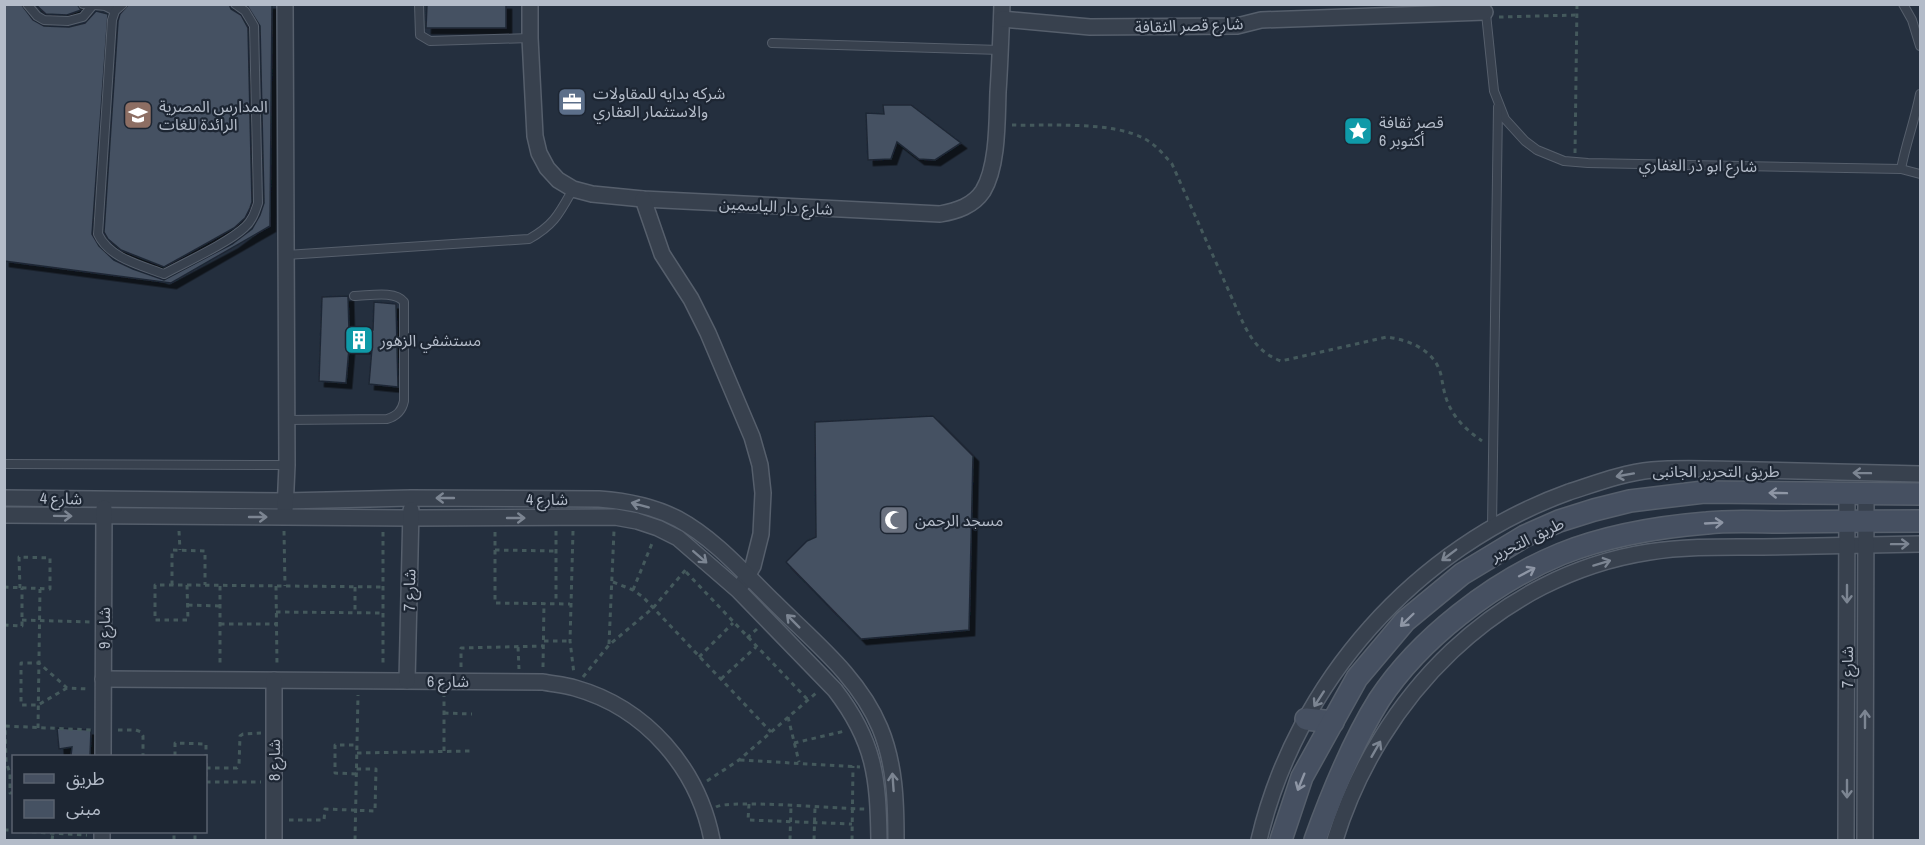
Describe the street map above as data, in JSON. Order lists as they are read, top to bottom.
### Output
{
  "streets": {
    "street": [
      "شارع قصر الثقافة",
      "شارع دار الياسمين",
      "طريق التحرير الجانبى",
      "شارع 4",
      "طريق التحرير",
      "شارع 7",
      "شارع 9",
      "شارع 6",
      "شارع 8"
    ],
    "lane": ["شارع ابو ذر الغفاري"]
  },
  "crossings": [
    ["شارع قصر الثقافة", "شارع ابو ذر الغفاري"],
    ["شارع قصر الثقافة", "شارع دار الياسمين"],
    ["شارع ابو ذر الغفاري", "طريق التحرير الجانبى"],
    ["شارع 4", "شارع 7"],
    ["شارع 4", "شارع 9"],
    ["طريق التحرير", "شارع 7"],
    ["شارع 7", "شارع 6"],
    ["شارع 9", "شارع 6"],
    ["شارع 6", "شارع 8"]
  ],
  "places": {
    "office": ["شركه بدايه للمقاولات والاستثمار العقاري"],
    "school or university": ["المدارس المصرية الرائدة للغات"],
    "place": ["قصر ثقافة 6 أكتوبر"],
    "building": ["مستشفي الزهور"],
    "mosque": ["مسجد الرحمن"]
  },
  "legend": ["طريق", "مبنى"]
}
